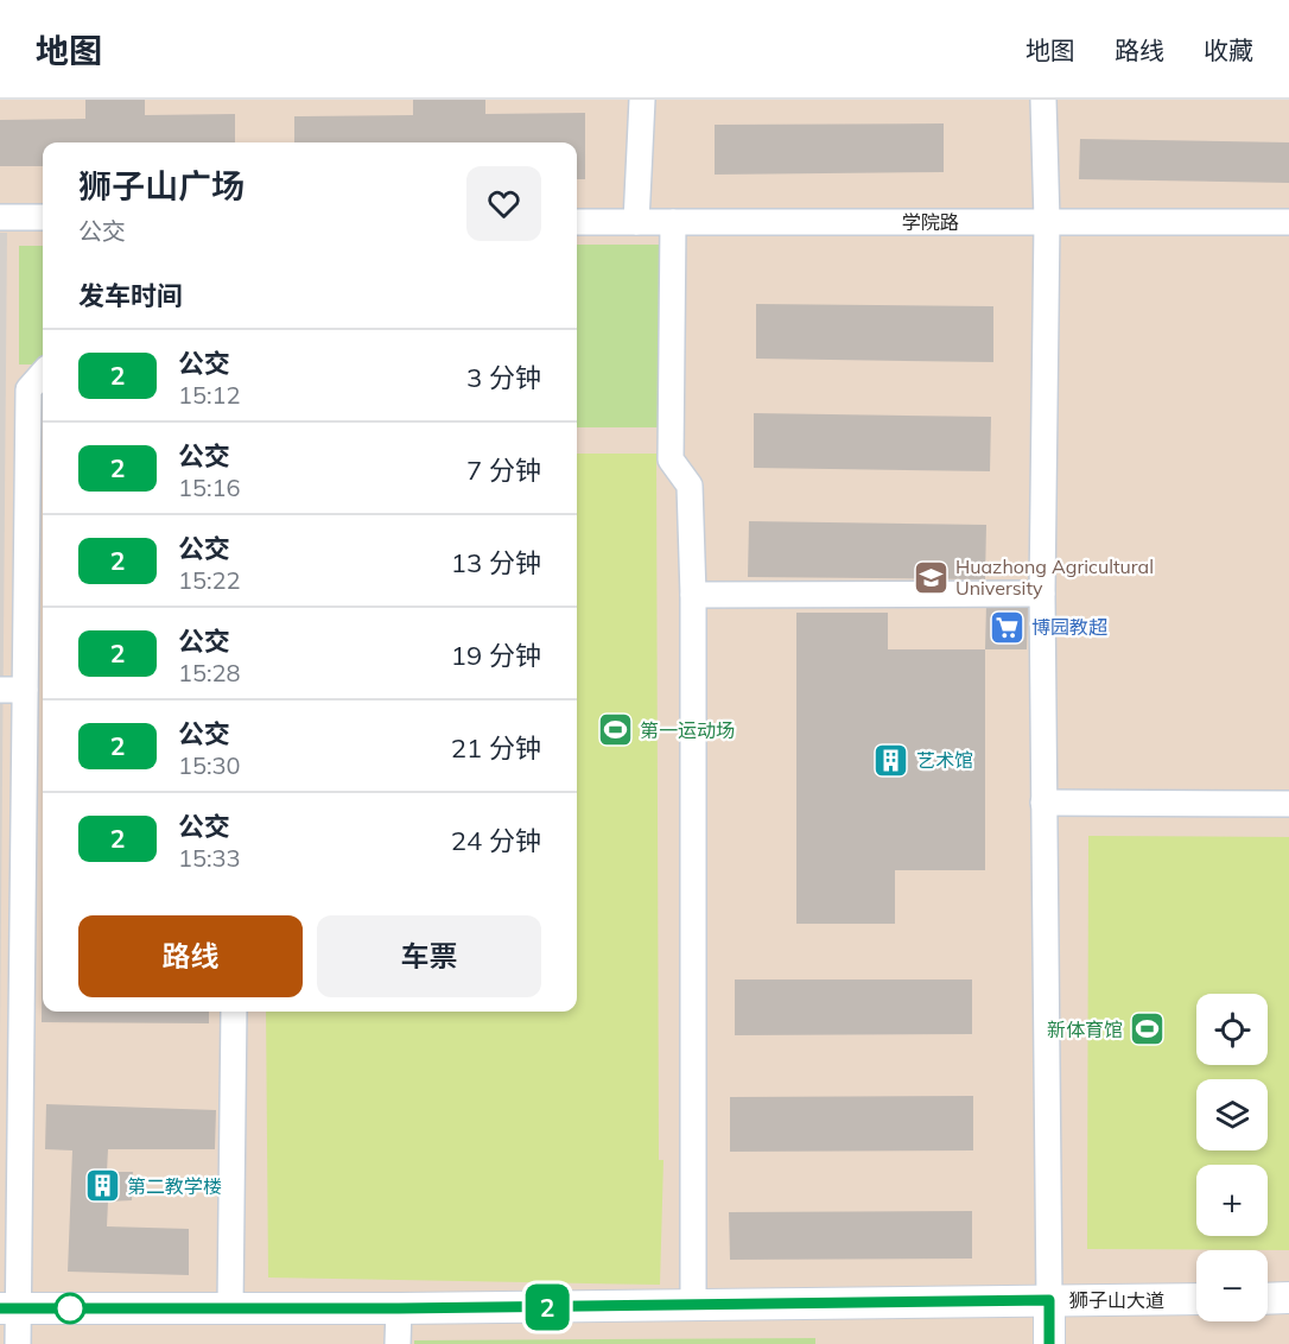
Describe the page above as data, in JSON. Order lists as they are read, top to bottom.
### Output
{
  "streets": {
    "street": ["学院路", "狮子山大道"]
  },
  "places": {
    "school or university": ["Huazhong Agricultural University"],
    "supermarket": ["博园教超"],
    "sports": ["第一运动场", "新体育馆"],
    "building": ["艺术馆", "第二教学楼"]
  },
  "lines": ["bus line 2"],
  "page": {
    "header": "地图",
    "nav": ["地图", "路线", "收藏"],
    "on_map": "2",
    "heading": [
      ["狮子山广场", "公交"],
      "发车时间"
    ],
    "list": [
      {
        "mark": "2",
        "name": "公交",
        "note": "15:12",
        "value": "3 分钟"
      },
      {
        "mark": "2",
        "name": "公交",
        "note": "15:16",
        "value": "7 分钟"
      },
      {
        "mark": "2",
        "name": "公交",
        "note": "15:22",
        "value": "13 分钟"
      },
      {
        "mark": "2",
        "name": "公交",
        "note": "15:28",
        "value": "19 分钟"
      },
      {
        "mark": "2",
        "name": "公交",
        "note": "15:30",
        "value": "21 分钟"
      },
      {
        "mark": "2",
        "name": "公交",
        "note": "15:33",
        "value": "24 分钟"
      }
    ],
    "buttons": ["路线", "车票"],
    "map_buttons": ["+", "−"]
  }
}
